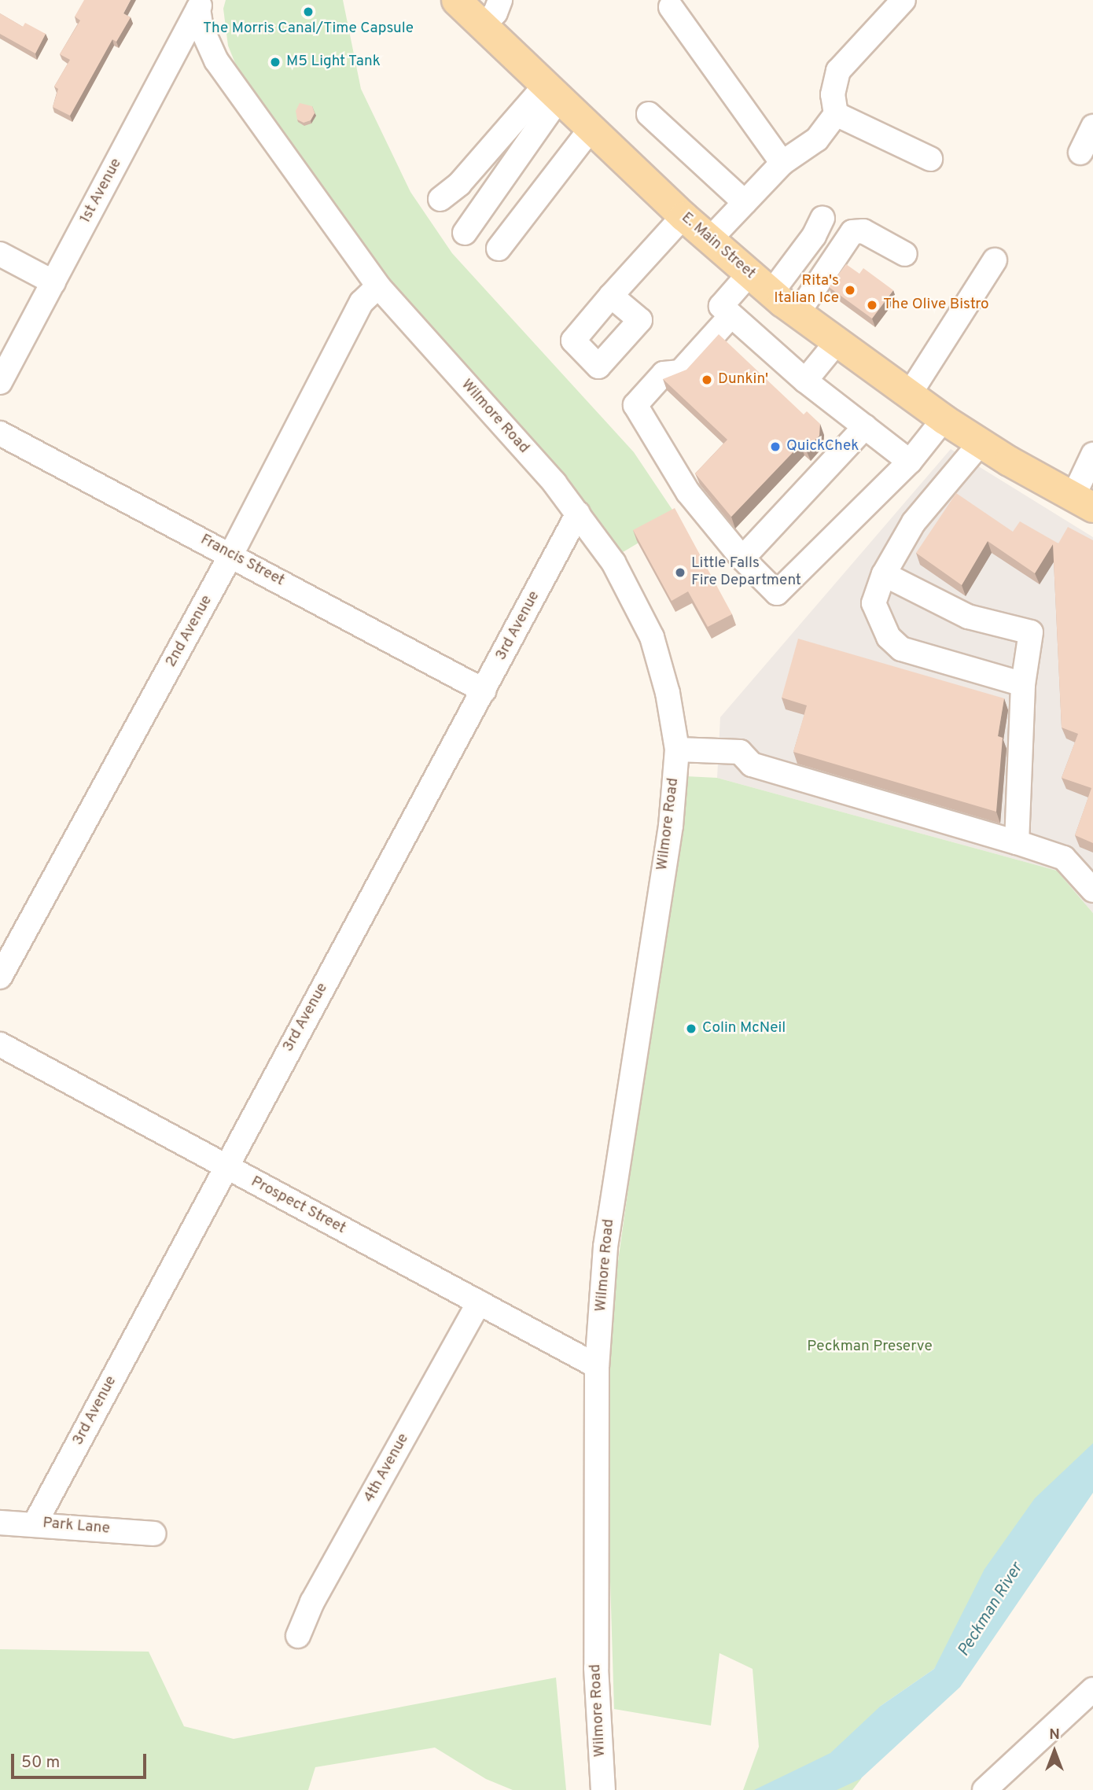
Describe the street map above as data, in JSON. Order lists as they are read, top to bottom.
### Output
{
  "streets": {
    "main road": ["E. Main Street"],
    "street": [
      "1st Avenue",
      "Wilmore Road",
      "Francis Street",
      "3rd Avenue",
      "2nd Avenue",
      "Prospect Street",
      "4th Avenue",
      "Park Lane"
    ]
  },
  "crossings": [
    ["1st Avenue", "Wilmore Road"],
    ["Wilmore Road", "3rd Avenue"],
    ["Wilmore Road", "2nd Avenue"],
    ["Wilmore Road", "Prospect Street"],
    ["Francis Street", "3rd Avenue"],
    ["Francis Street", "2nd Avenue"],
    ["3rd Avenue", "Prospect Street"],
    ["3rd Avenue", "Park Lane"],
    ["Prospect Street", "4th Avenue"]
  ],
  "water": ["Peckman River"],
  "parks": ["Peckman Preserve"],
  "places": [
    "The Morris Canal/Time Capsule",
    "M5 Light Tank",
    "Rita's Italian Ice",
    "The Olive Bistro",
    "Dunkin'",
    "QuickChek",
    "Little Falls Fire Department",
    "Colin McNeil"
  ],
  "scale_bar": "50 m",
  "north": "top"
}
